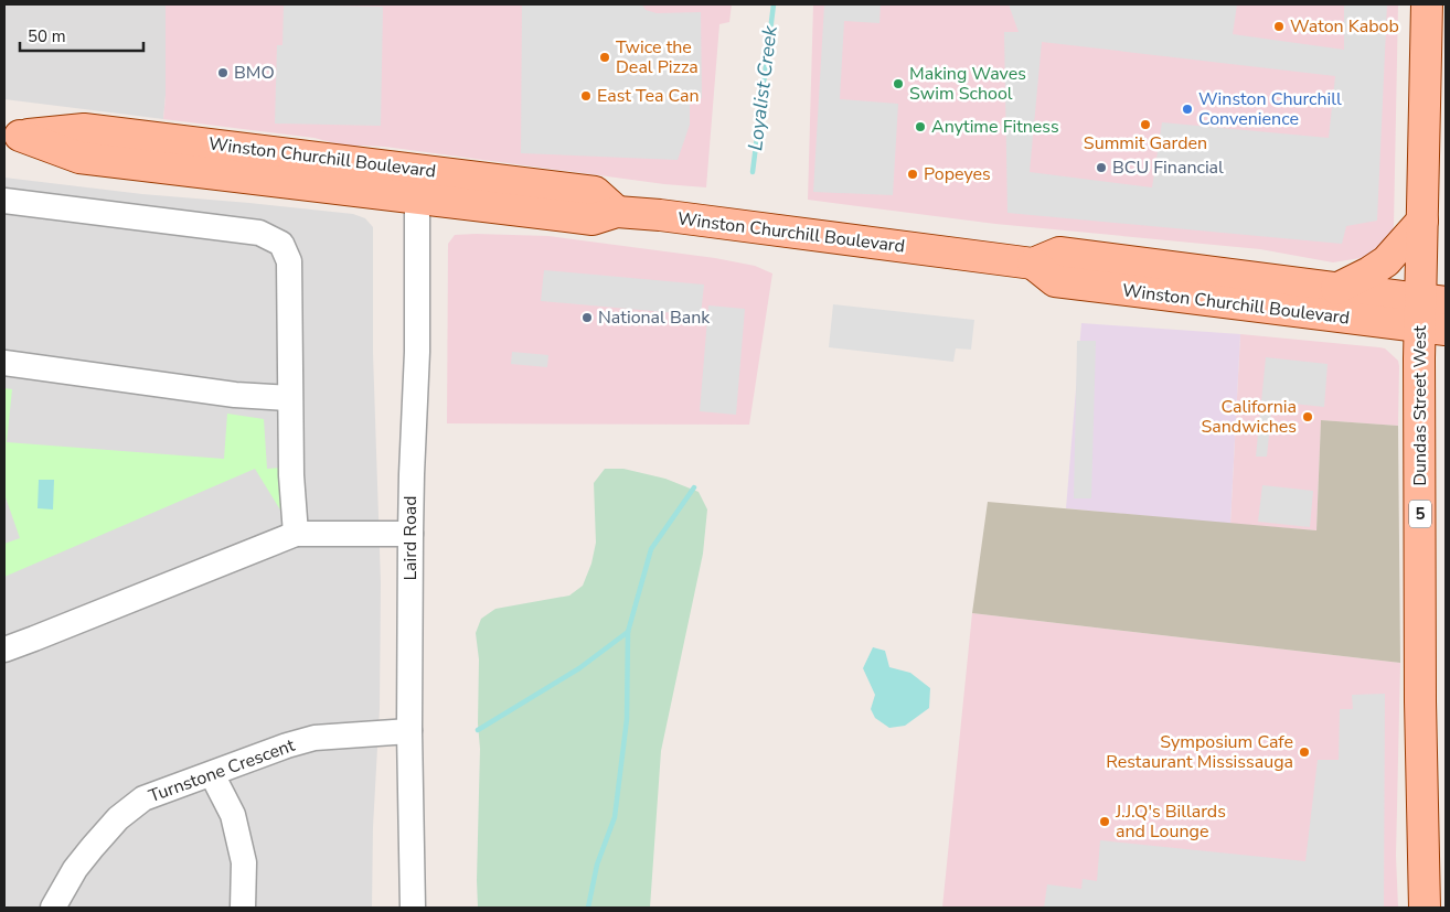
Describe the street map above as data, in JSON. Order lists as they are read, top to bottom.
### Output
{
  "streets": {
    "main road": ["Winston Churchill Boulevard", "Dundas Street West", "5"],
    "street": ["Laird Road", "Turnstone Crescent"]
  },
  "crossings": [
    ["Winston Churchill Boulevard", "Dundas Street West"],
    ["Winston Churchill Boulevard", "Laird Road"],
    ["Laird Road", "Turnstone Crescent"]
  ],
  "water": ["Loyalist Creek"],
  "places": [
    "Waton Kabob",
    "Twice the Deal Pizza",
    "BMO",
    "Making Waves Swim School",
    "East Tea Can",
    "Winston Churchill Convenience",
    "Summit Garden",
    "Anytime Fitness",
    "BCU Financial",
    "Popeyes",
    "National Bank",
    "California Sandwiches",
    "Symposium Cafe Restaurant Mississauga",
    "J.J.Q's Billards and Lounge"
  ],
  "scale_bar": "50 m"
}
